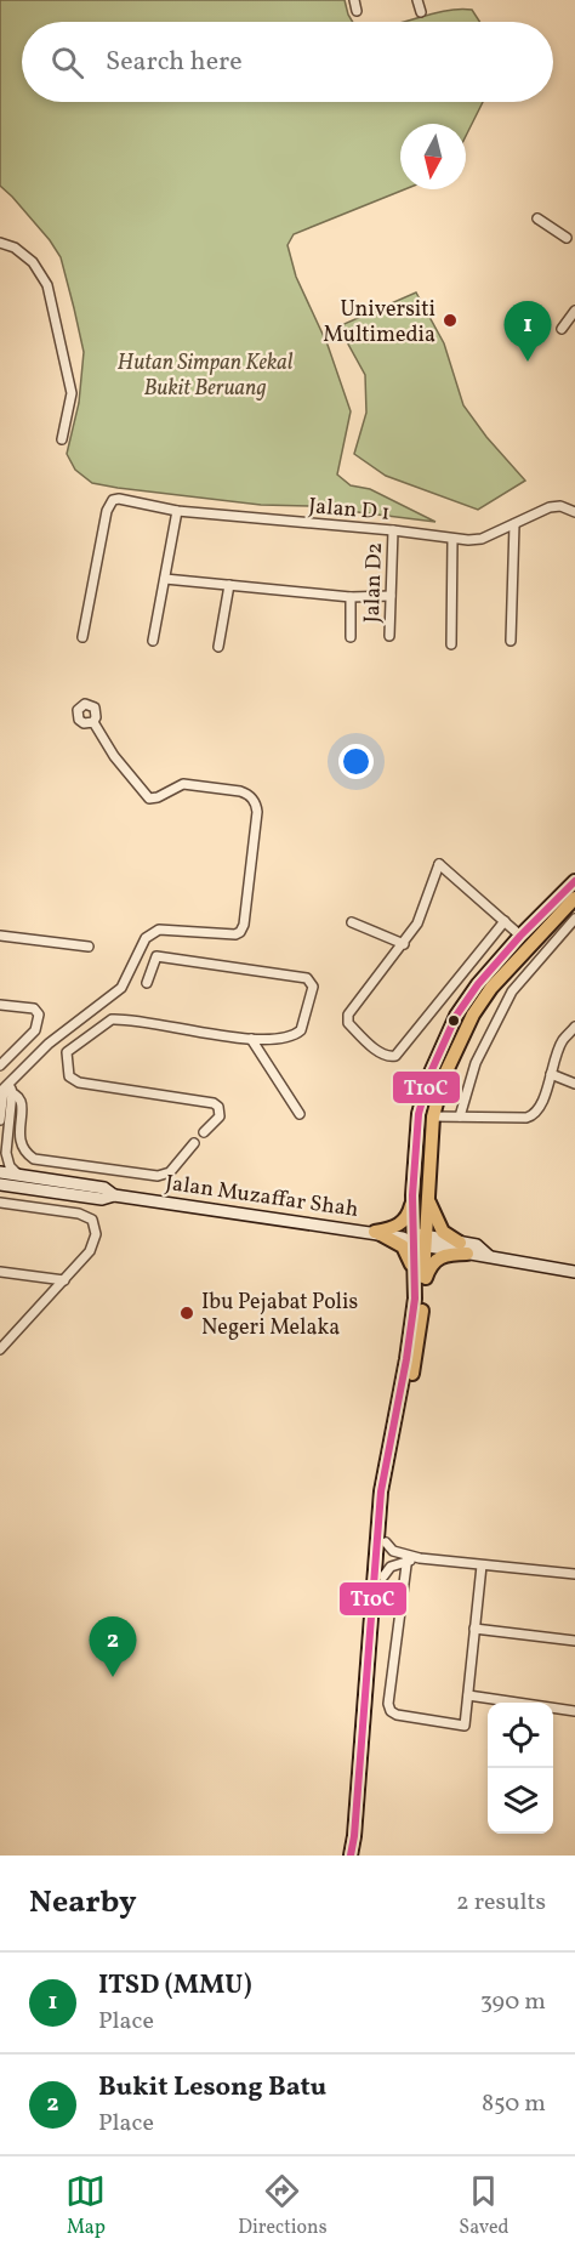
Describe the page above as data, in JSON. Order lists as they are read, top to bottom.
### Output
{
  "streets": {
    "main road": ["Jalan Muzaffar Shah"],
    "street": ["Jalan D 1", "Jalan D2"]
  },
  "crossings": [
    ["Jalan D 1", "Jalan D2"]
  ],
  "parks": ["Hutan Simpan Kekal Bukit Beruang"],
  "places": ["Universiti Multimedia", "Ibu Pejabat Polis Negeri Melaka"],
  "lines": ["transit line T10C"],
  "north": "bottom",
  "page": {
    "search": "Search here",
    "pins": ["1", "2"],
    "heading": ["Nearby", "2 results"],
    "list": [
      {
        "mark": "1",
        "name": "ITSD (MMU)",
        "note": "Place",
        "value": "390 m"
      },
      {
        "mark": "2",
        "name": "Bukit Lesong Batu",
        "note": "Place",
        "value": "850 m"
      }
    ],
    "nav": ["Map", "Directions", "Saved"]
  }
}
